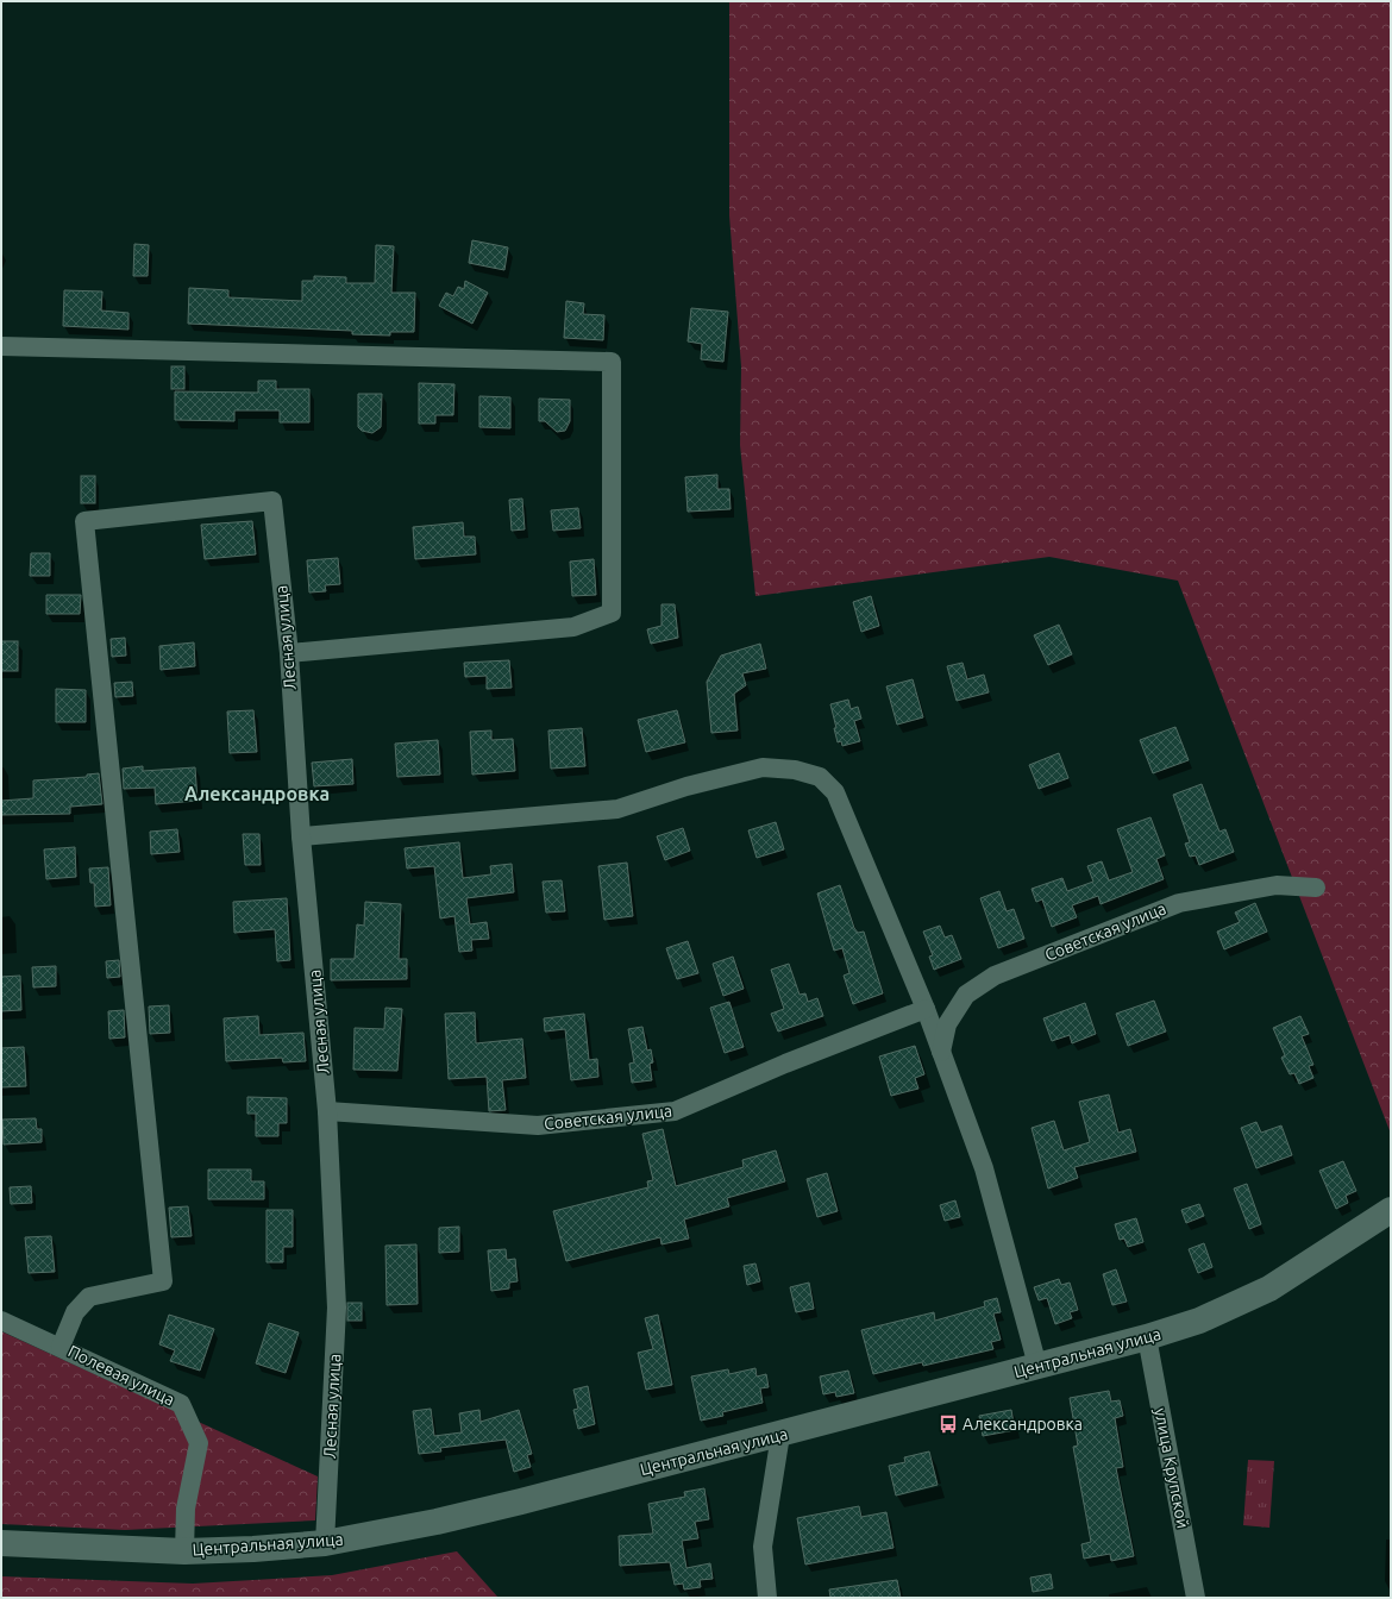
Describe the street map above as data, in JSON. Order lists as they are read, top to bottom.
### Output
{
  "streets": {
    "main road": ["Центральная улица"],
    "street": [
      "Лесная улица",
      "Советская улица",
      "Полевая улица",
      "улица Крупской"
    ]
  },
  "crossings": [
    ["Лесная улица", "Советская улица"],
    ["Лесная улица", "Центральная улица"],
    ["Лесная улица", "Полевая улица"],
    ["Центральная улица", "Полевая улица"],
    ["Центральная улица", "улица Крупской"]
  ],
  "districts": ["Александровка"],
  "places": {
    "bus stop": ["Александровка"]
  }
}
